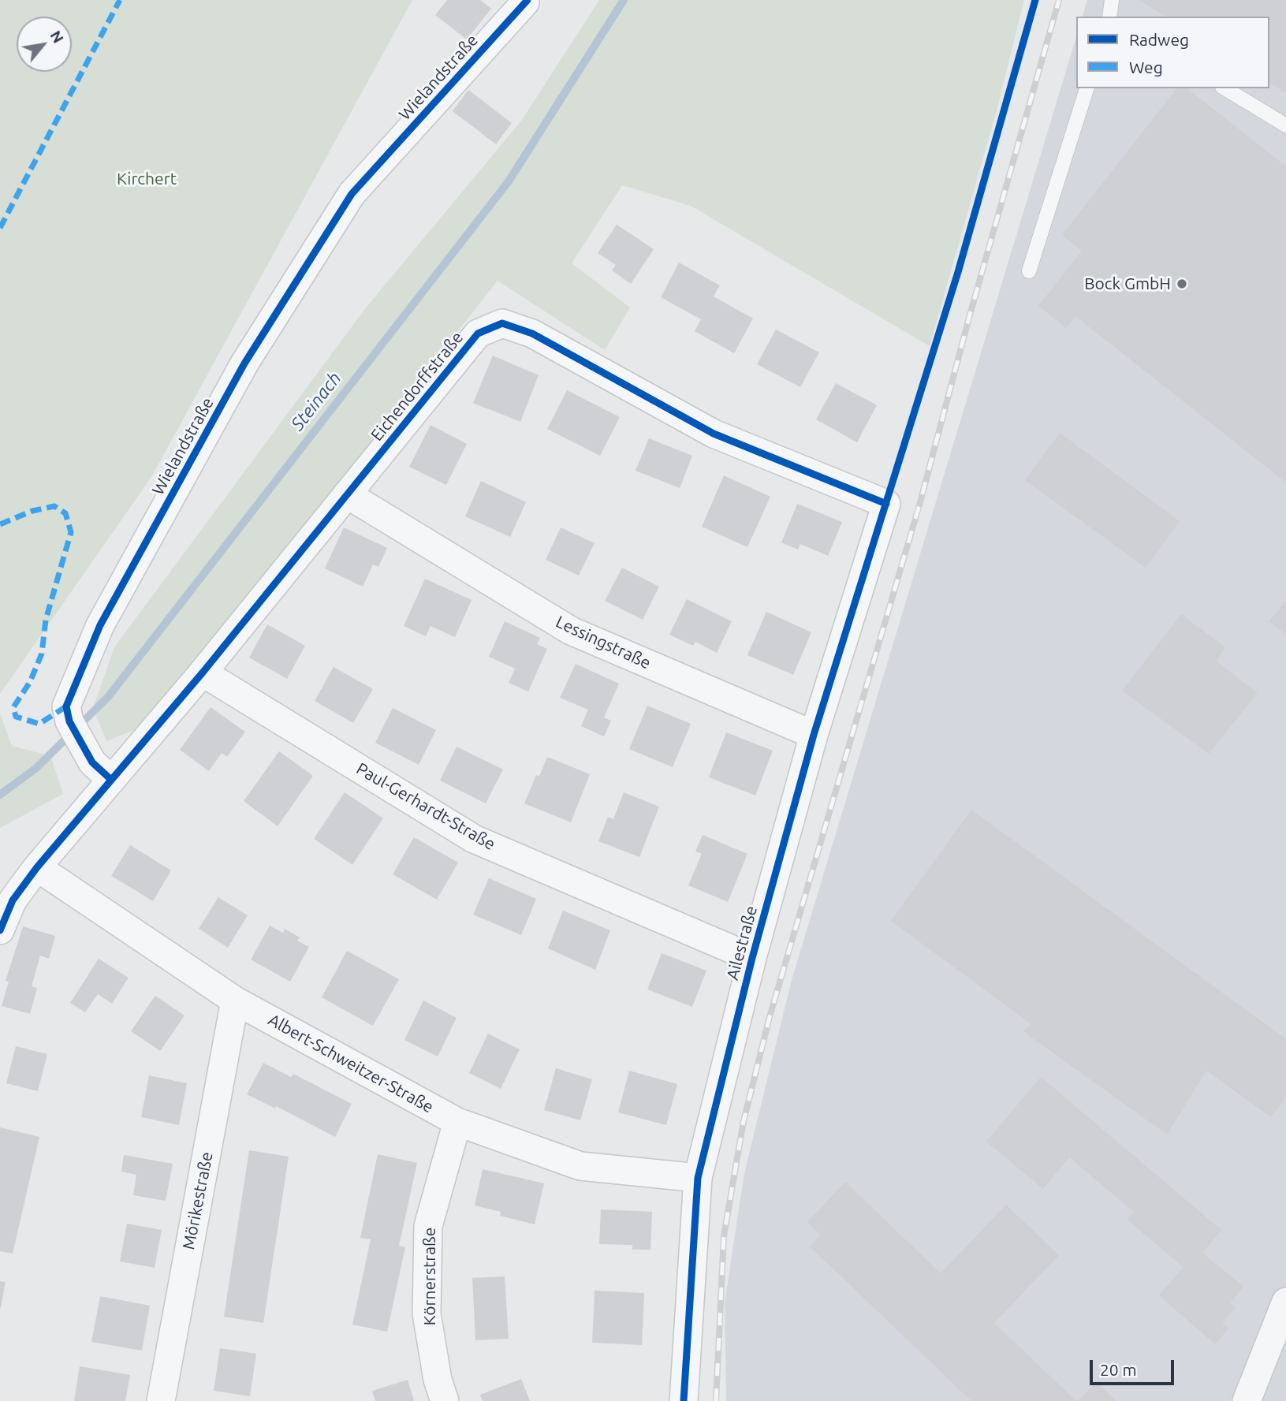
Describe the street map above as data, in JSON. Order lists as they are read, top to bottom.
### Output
{
  "streets": {
    "street": [
      "Wielandstraße",
      "Eichendorffstraße",
      "Lessingstraße",
      "Paul-Gerhardt-Straße",
      "Ailestraße",
      "Albert-Schweitzer-Straße",
      "Mörikestraße",
      "Körnerstraße"
    ]
  },
  "crossings": [
    ["Wielandstraße", "Eichendorffstraße"],
    ["Eichendorffstraße", "Lessingstraße"],
    ["Eichendorffstraße", "Paul-Gerhardt-Straße"],
    ["Eichendorffstraße", "Ailestraße"],
    ["Lessingstraße", "Ailestraße"],
    ["Paul-Gerhardt-Straße", "Ailestraße"],
    ["Ailestraße", "Albert-Schweitzer-Straße"],
    ["Albert-Schweitzer-Straße", "Mörikestraße"],
    ["Albert-Schweitzer-Straße", "Körnerstraße"]
  ],
  "water": ["Steinach"],
  "parks": ["Kirchert"],
  "places": ["Bock GmbH"],
  "legend": ["Radweg", "Weg"],
  "scale_bar": "20 m",
  "north": "top right"
}
